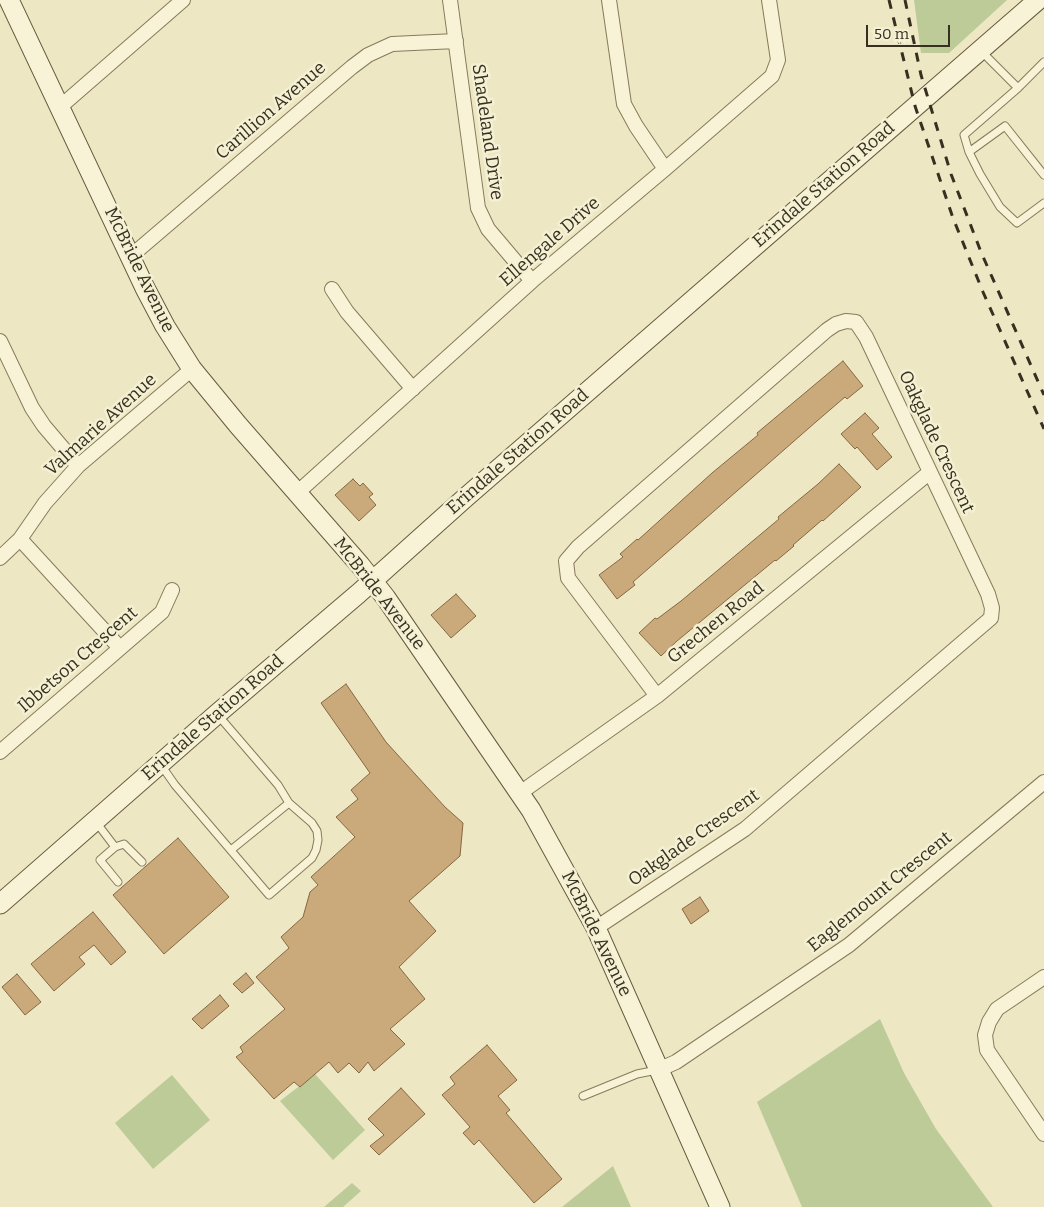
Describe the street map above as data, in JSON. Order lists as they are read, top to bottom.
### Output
{
  "streets": {
    "street": [
      "Carillion Avenue",
      "Shadeland Drive",
      "Erindale Station Road",
      "Ellengale Drive",
      "McBride Avenue",
      "Valmarie Avenue",
      "Oakglade Crescent",
      "Grechen Road",
      "Ibbetson Crescent",
      "Eaglemount Crescent"
    ]
  },
  "crossings": [
    ["Carillion Avenue", "Shadeland Drive"],
    ["Carillion Avenue", "McBride Avenue"],
    ["Shadeland Drive", "Ellengale Drive"],
    ["Erindale Station Road", "McBride Avenue"],
    ["Ellengale Drive", "McBride Avenue"],
    ["McBride Avenue", "Valmarie Avenue"],
    ["McBride Avenue", "Oakglade Crescent"],
    ["McBride Avenue", "Grechen Road"],
    ["McBride Avenue", "Eaglemount Crescent"],
    ["Oakglade Crescent", "Grechen Road"]
  ],
  "scale_bar": "50 m"
}
